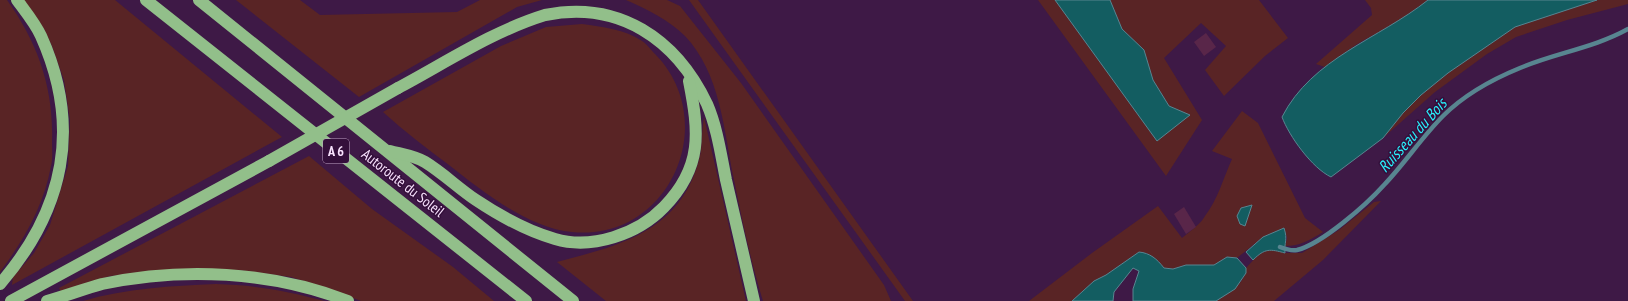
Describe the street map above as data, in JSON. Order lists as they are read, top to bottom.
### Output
{
  "streets": {
    "highway": ["A 6", "Autoroute du Soleil"]
  },
  "water": ["Ruisseau du Bois"]
}
